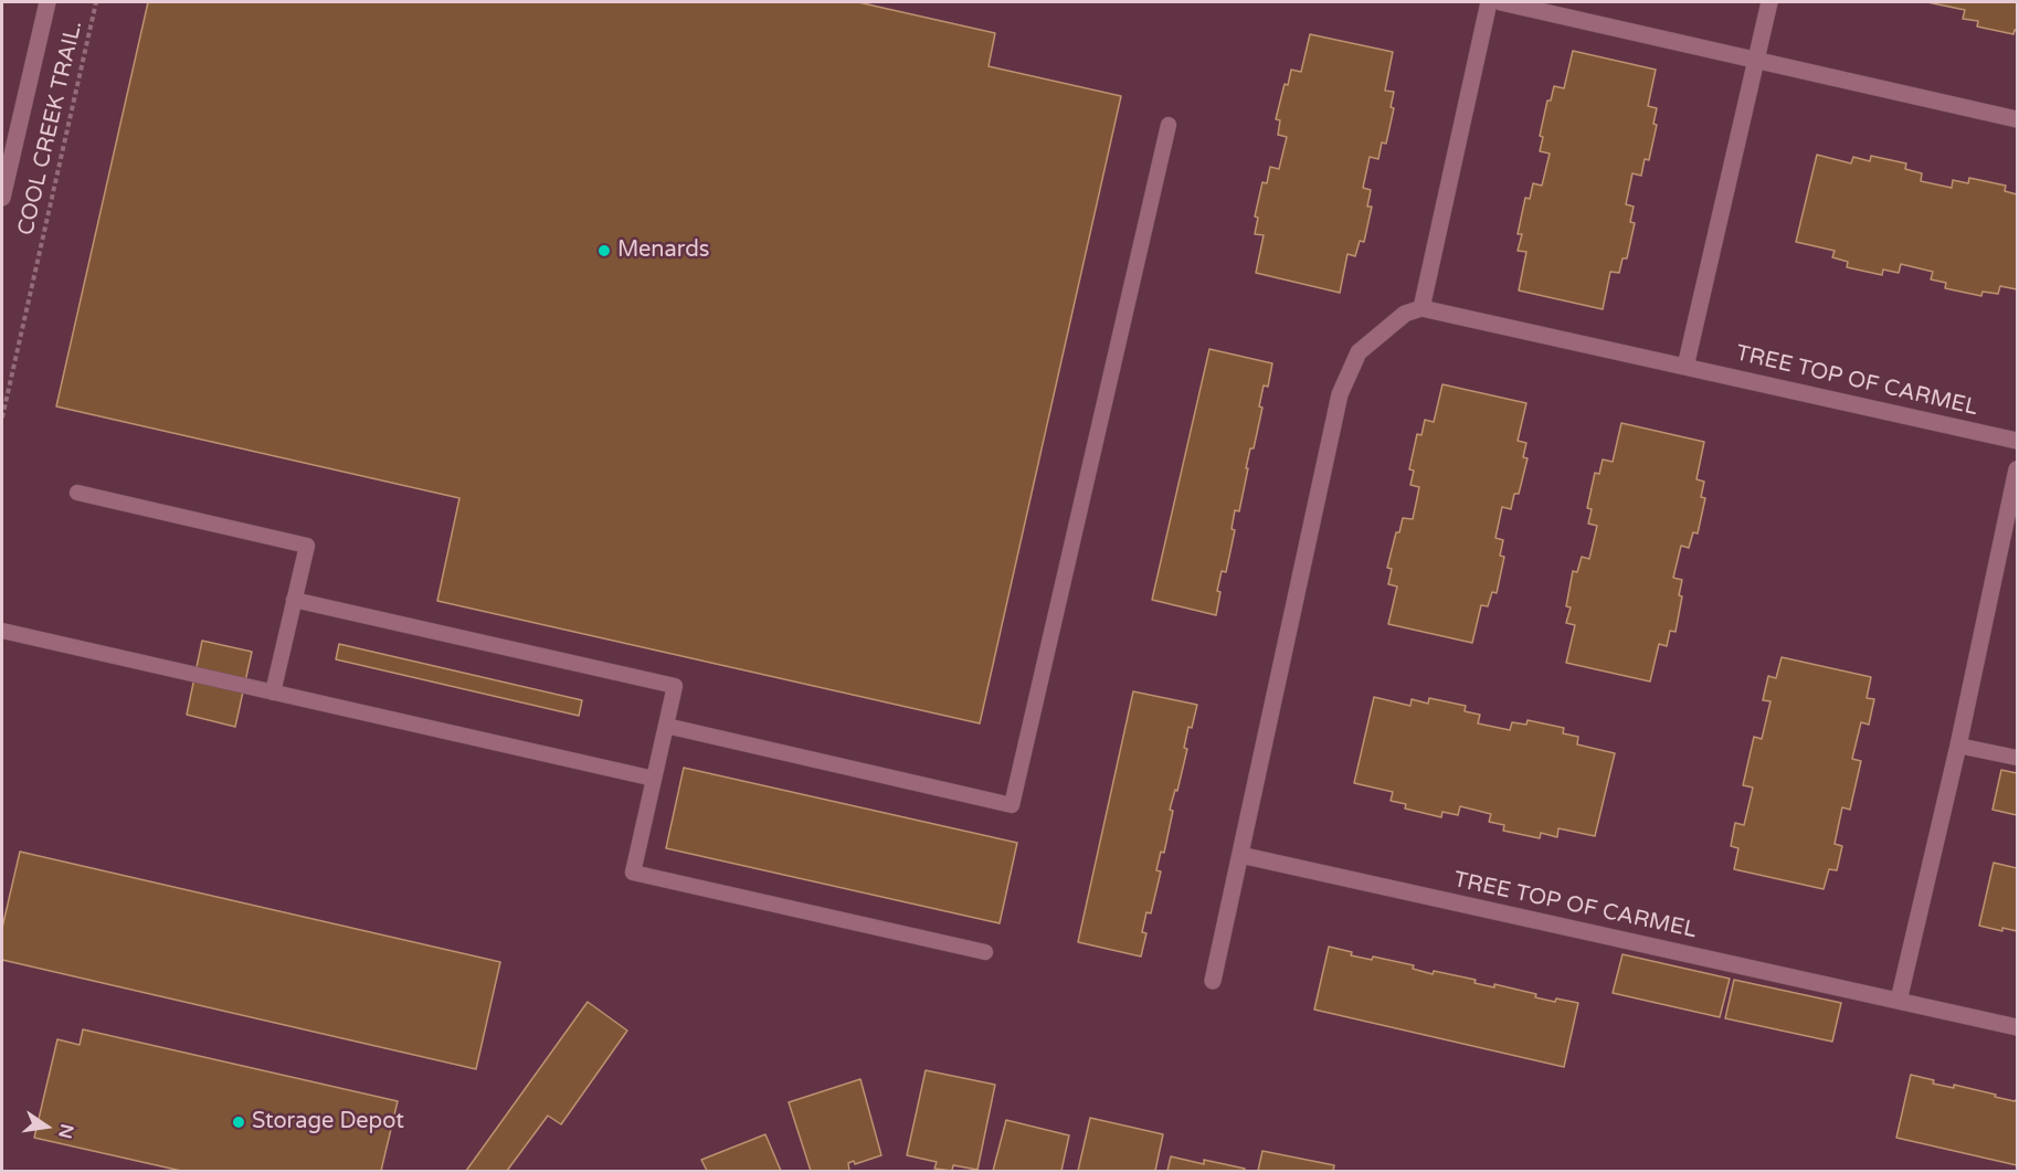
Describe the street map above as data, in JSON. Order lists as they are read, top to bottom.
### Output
{
  "streets": {
    "street": ["TREE TOP OF CARMEL"],
    "path": ["COOL CREEK TRAIL."]
  },
  "places": ["Menards", "Storage Depot"],
  "north": "right"
}
